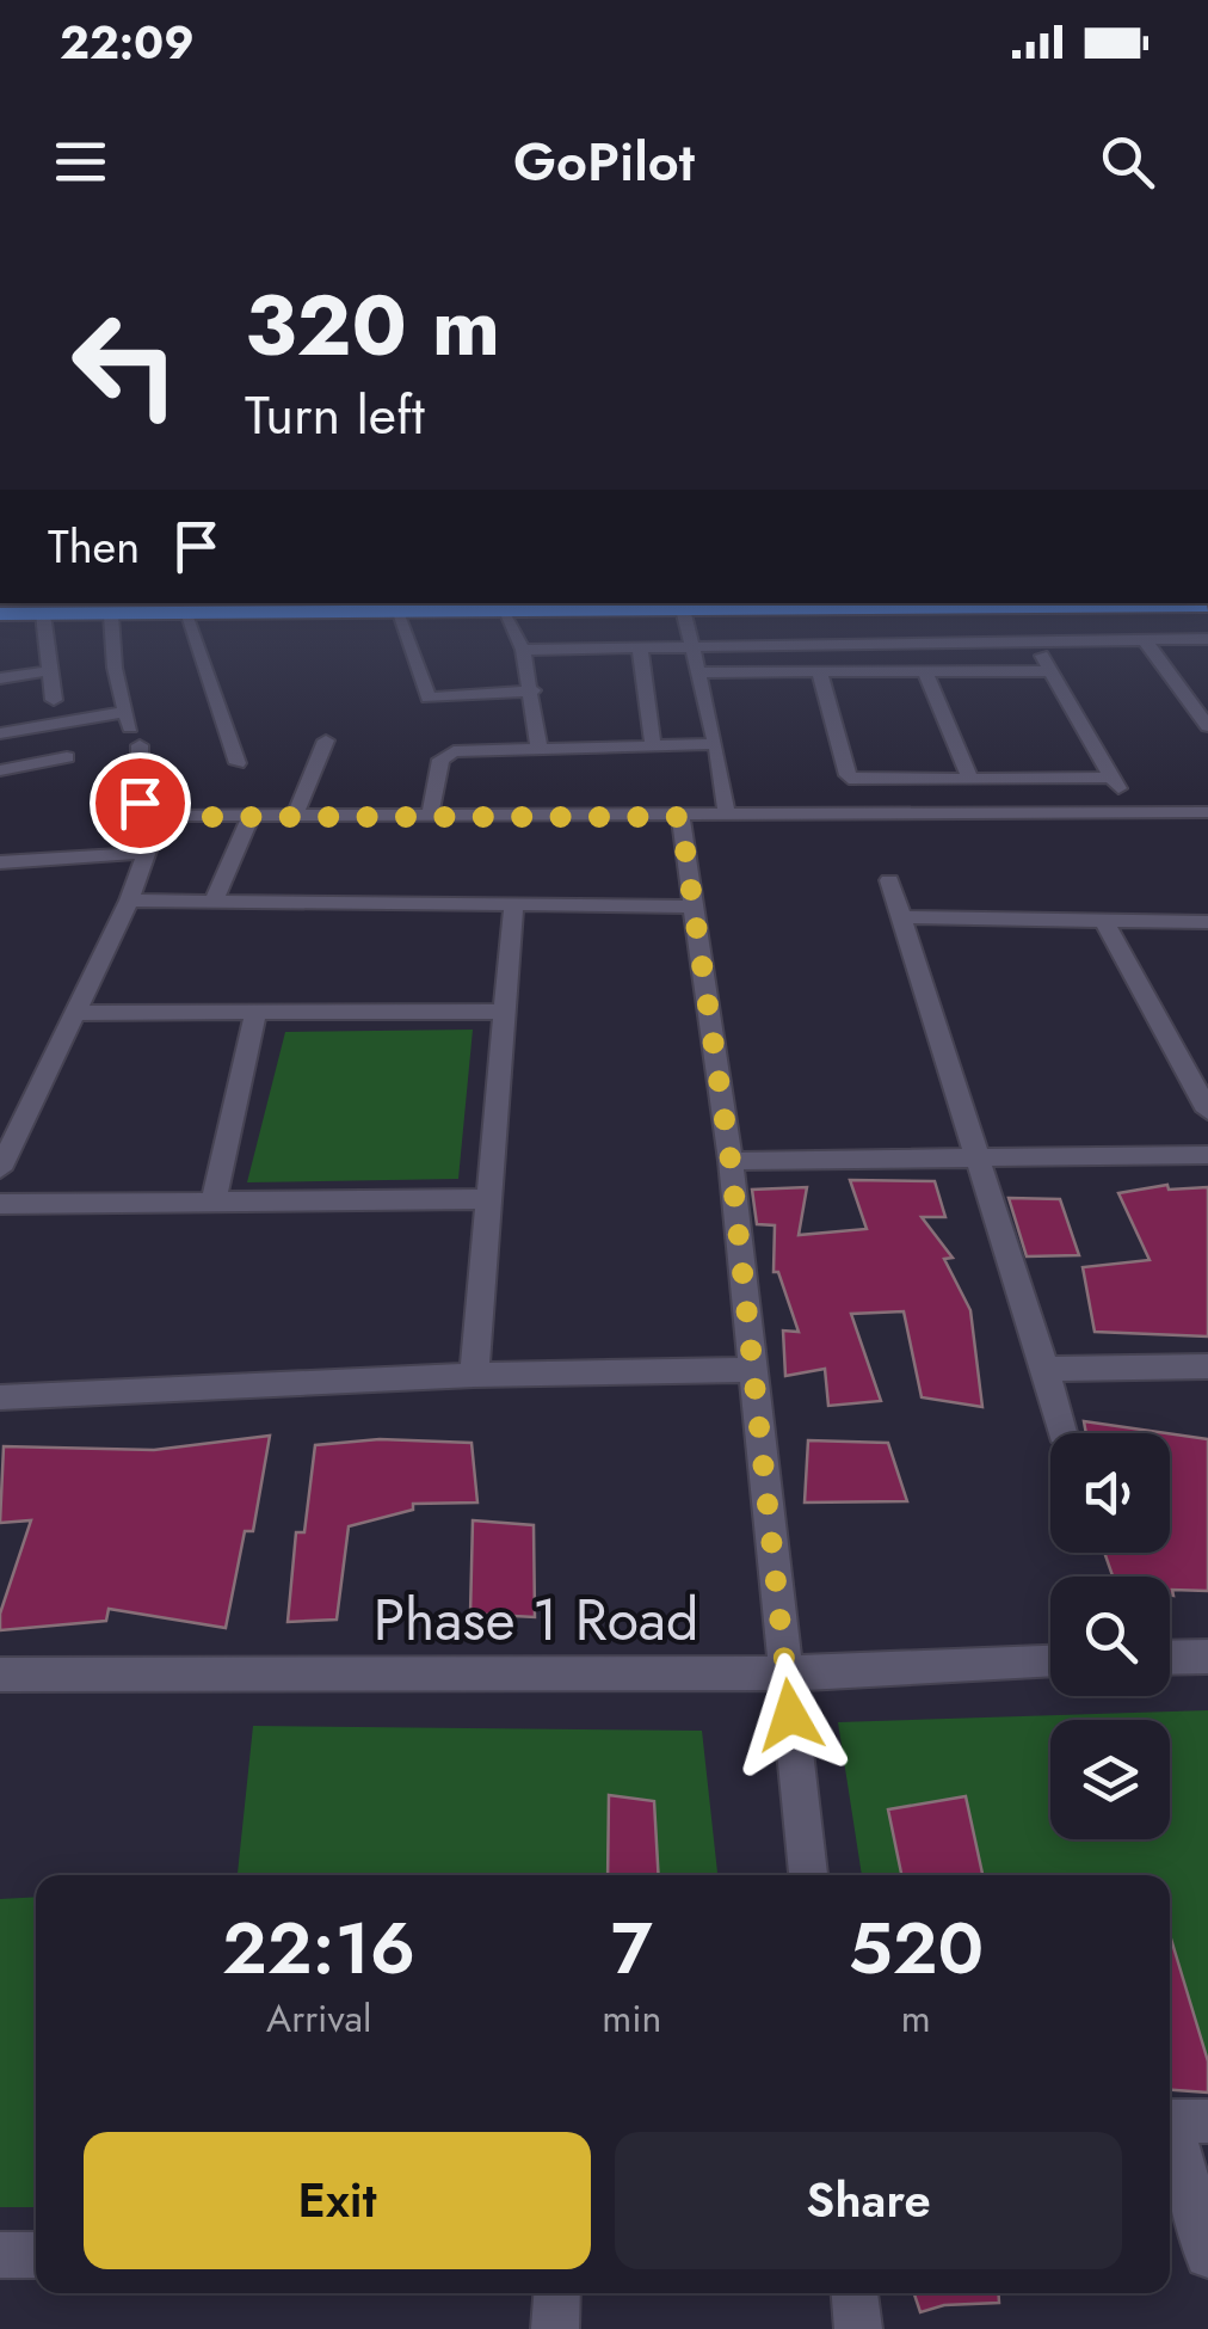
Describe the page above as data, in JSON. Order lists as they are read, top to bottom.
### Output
{
  "streets": {
    "street": ["Phase 1 Road"]
  },
  "page": {
    "status": "22:09",
    "header": "GoPilot",
    "turn": ["320 m", "Turn left"],
    "then": "Then",
    "eta": [
      "22:16",
      "Arrival",
      "7",
      "min",
      "520",
      "m"
    ],
    "buttons": ["Exit", "Share"]
  }
}
